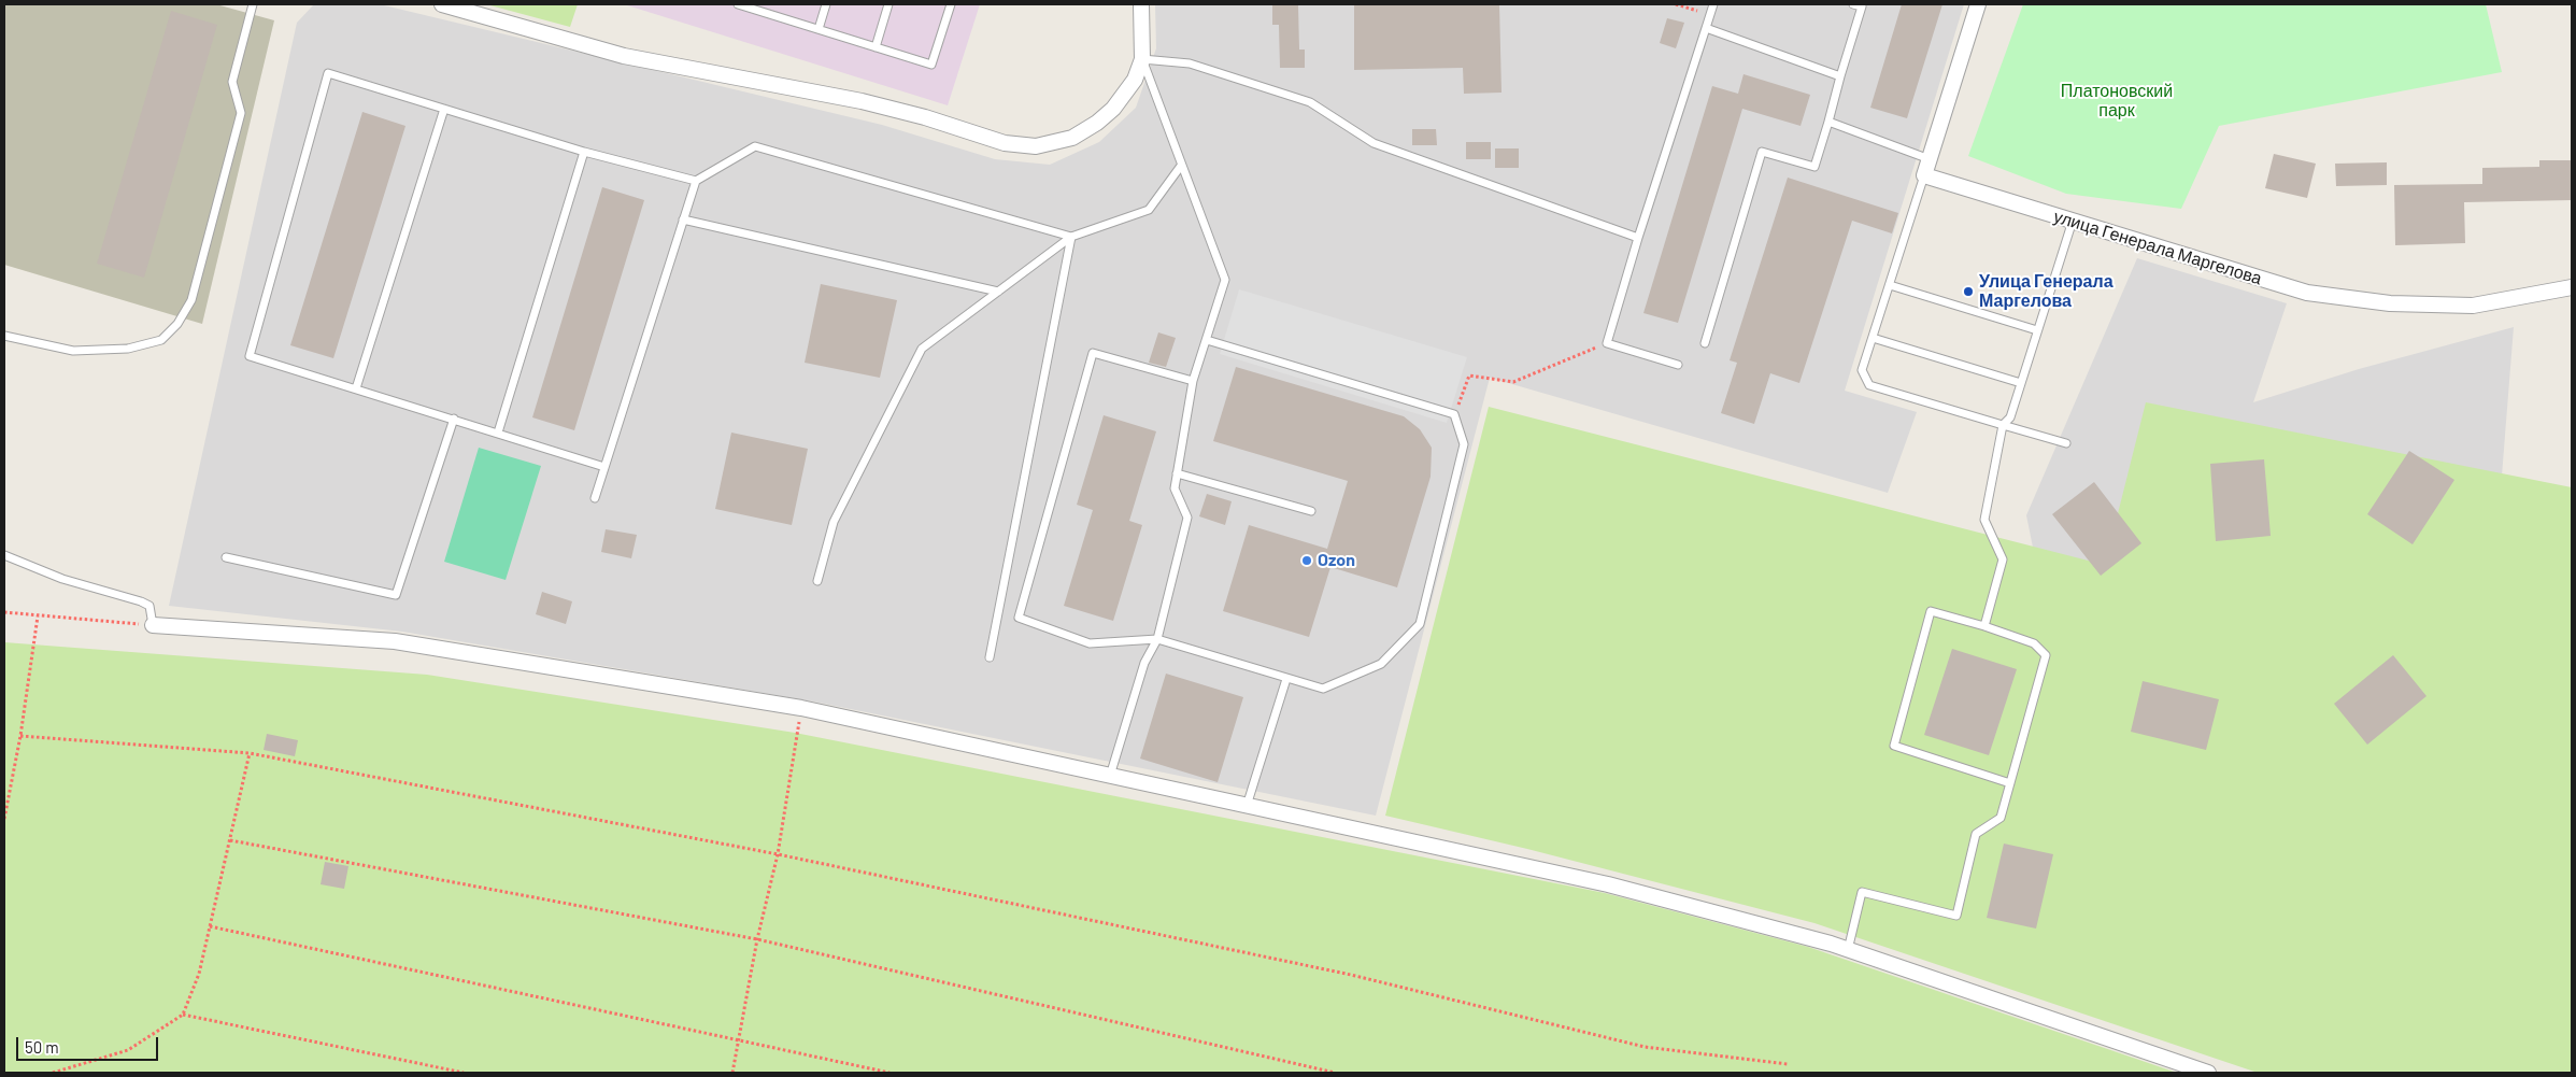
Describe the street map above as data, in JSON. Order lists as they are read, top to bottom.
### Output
{
  "streets": {
    "street": ["улица Генерала Маргелова"]
  },
  "parks": ["Платоновский парк"],
  "places": ["Улица Генерала Маргелова", "Ozon"],
  "scale_bar": "50 m"
}
